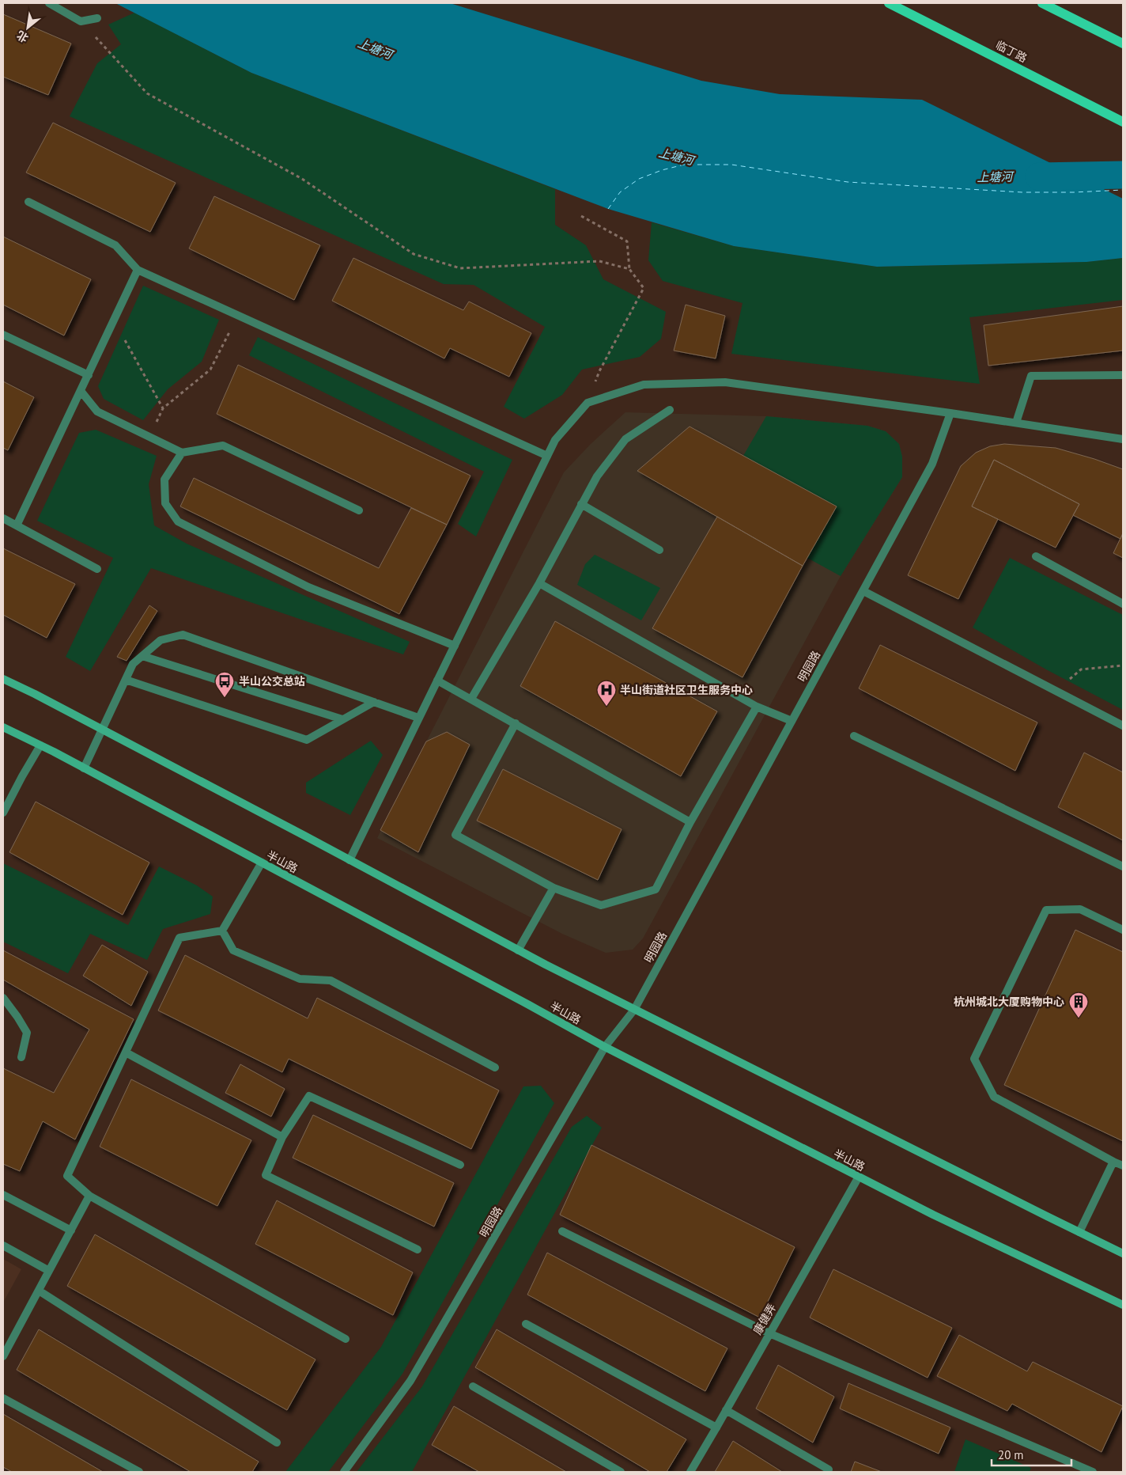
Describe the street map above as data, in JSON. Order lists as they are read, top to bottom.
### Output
{
  "streets": {
    "main road": ["临丁路", "半山路"],
    "street": ["明园路", "康健弄"]
  },
  "crossings": [
    ["明园路", "半山路"],
    ["半山路", "康健弄"]
  ],
  "water": ["上塘河"],
  "places": {
    "bus stop": ["半山公交总站"],
    "hospital": ["半山街道社区卫生服务中心"],
    "building": ["杭州城北大厦购物中心"]
  },
  "scale_bar": "20 m",
  "north": "bottom left"
}
